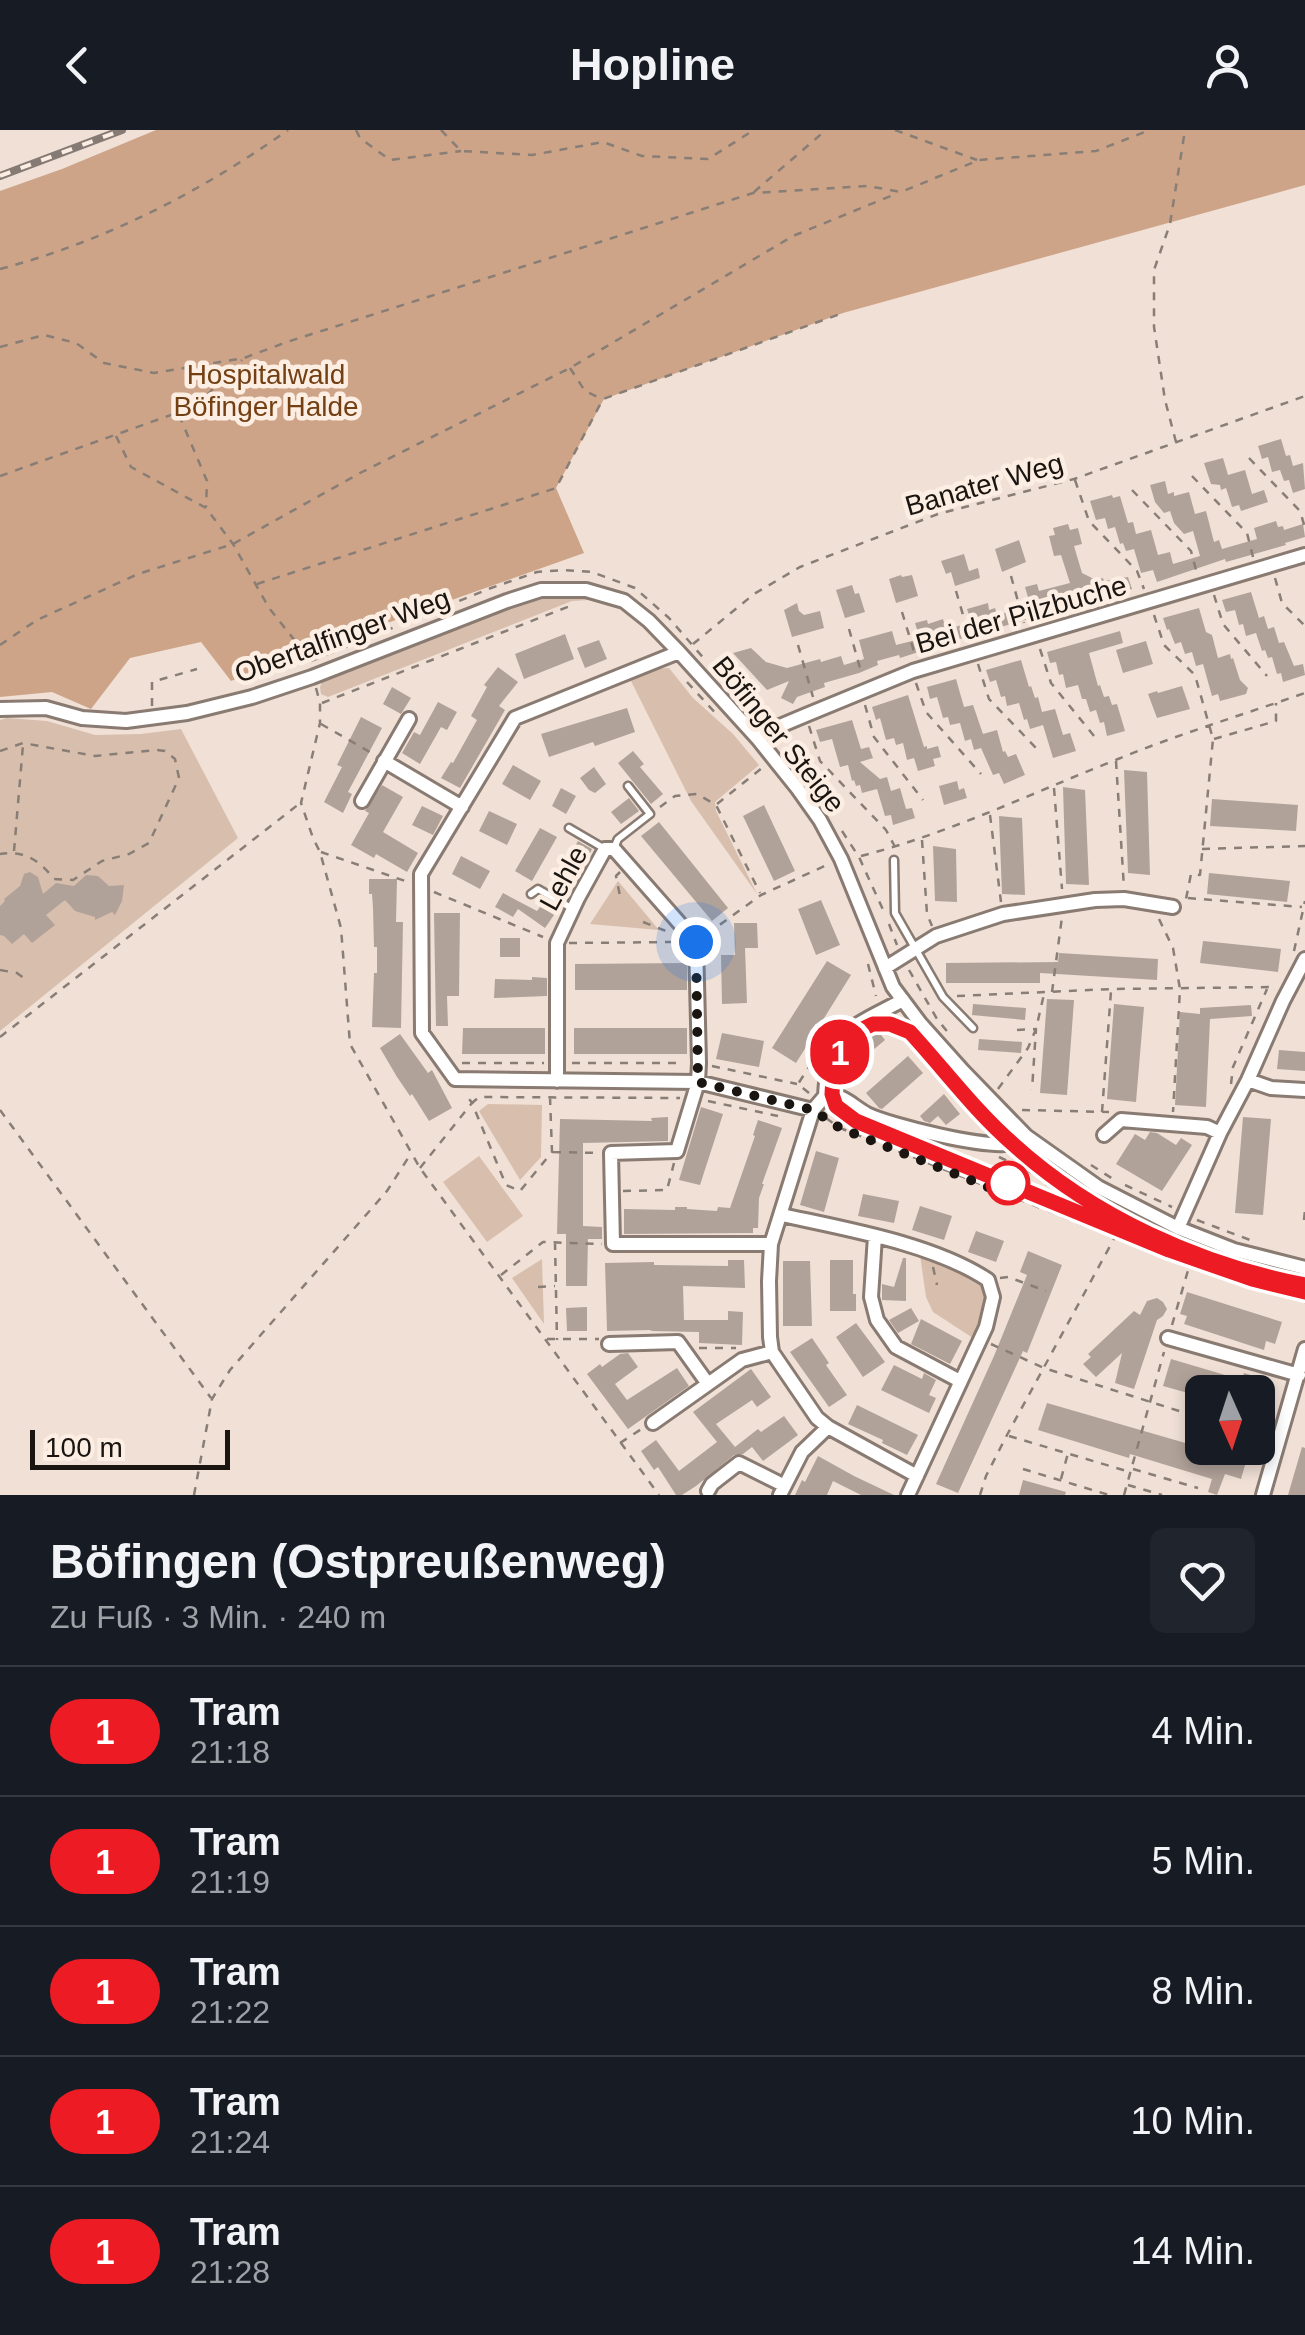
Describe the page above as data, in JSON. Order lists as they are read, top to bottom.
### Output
{
  "streets": {
    "street": [
      "Bei der Pilzbuche",
      "Obertalfinger Weg",
      "Böfinger Steige",
      "Lehle"
    ],
    "path": ["Banater Weg"]
  },
  "crossings": [
    ["Banater Weg", "Obertalfinger Weg"],
    ["Banater Weg", "Böfinger Steige"],
    ["Bei der Pilzbuche", "Böfinger Steige"],
    ["Obertalfinger Weg", "Böfinger Steige"]
  ],
  "parks": ["Hospitalwald Böfinger Halde"],
  "lines": ["tram line 1"],
  "scale_bar": "100 m",
  "north": "bottom",
  "page": {
    "header": "Hopline",
    "on_map": "1",
    "scale": "100 m",
    "heading": ["Böfingen (Ostpreußenweg)", "Zu Fuß · 3 Min. · 240 m"],
    "list": [
      {
        "mark": "1",
        "name": "Tram",
        "note": "21:18",
        "value": "4 Min."
      },
      {
        "mark": "1",
        "name": "Tram",
        "note": "21:19",
        "value": "5 Min."
      },
      {
        "mark": "1",
        "name": "Tram",
        "note": "21:22",
        "value": "8 Min."
      },
      {
        "mark": "1",
        "name": "Tram",
        "note": "21:24",
        "value": "10 Min."
      },
      {
        "mark": "1",
        "name": "Tram",
        "note": "21:28",
        "value": "14 Min."
      }
    ]
  }
}
